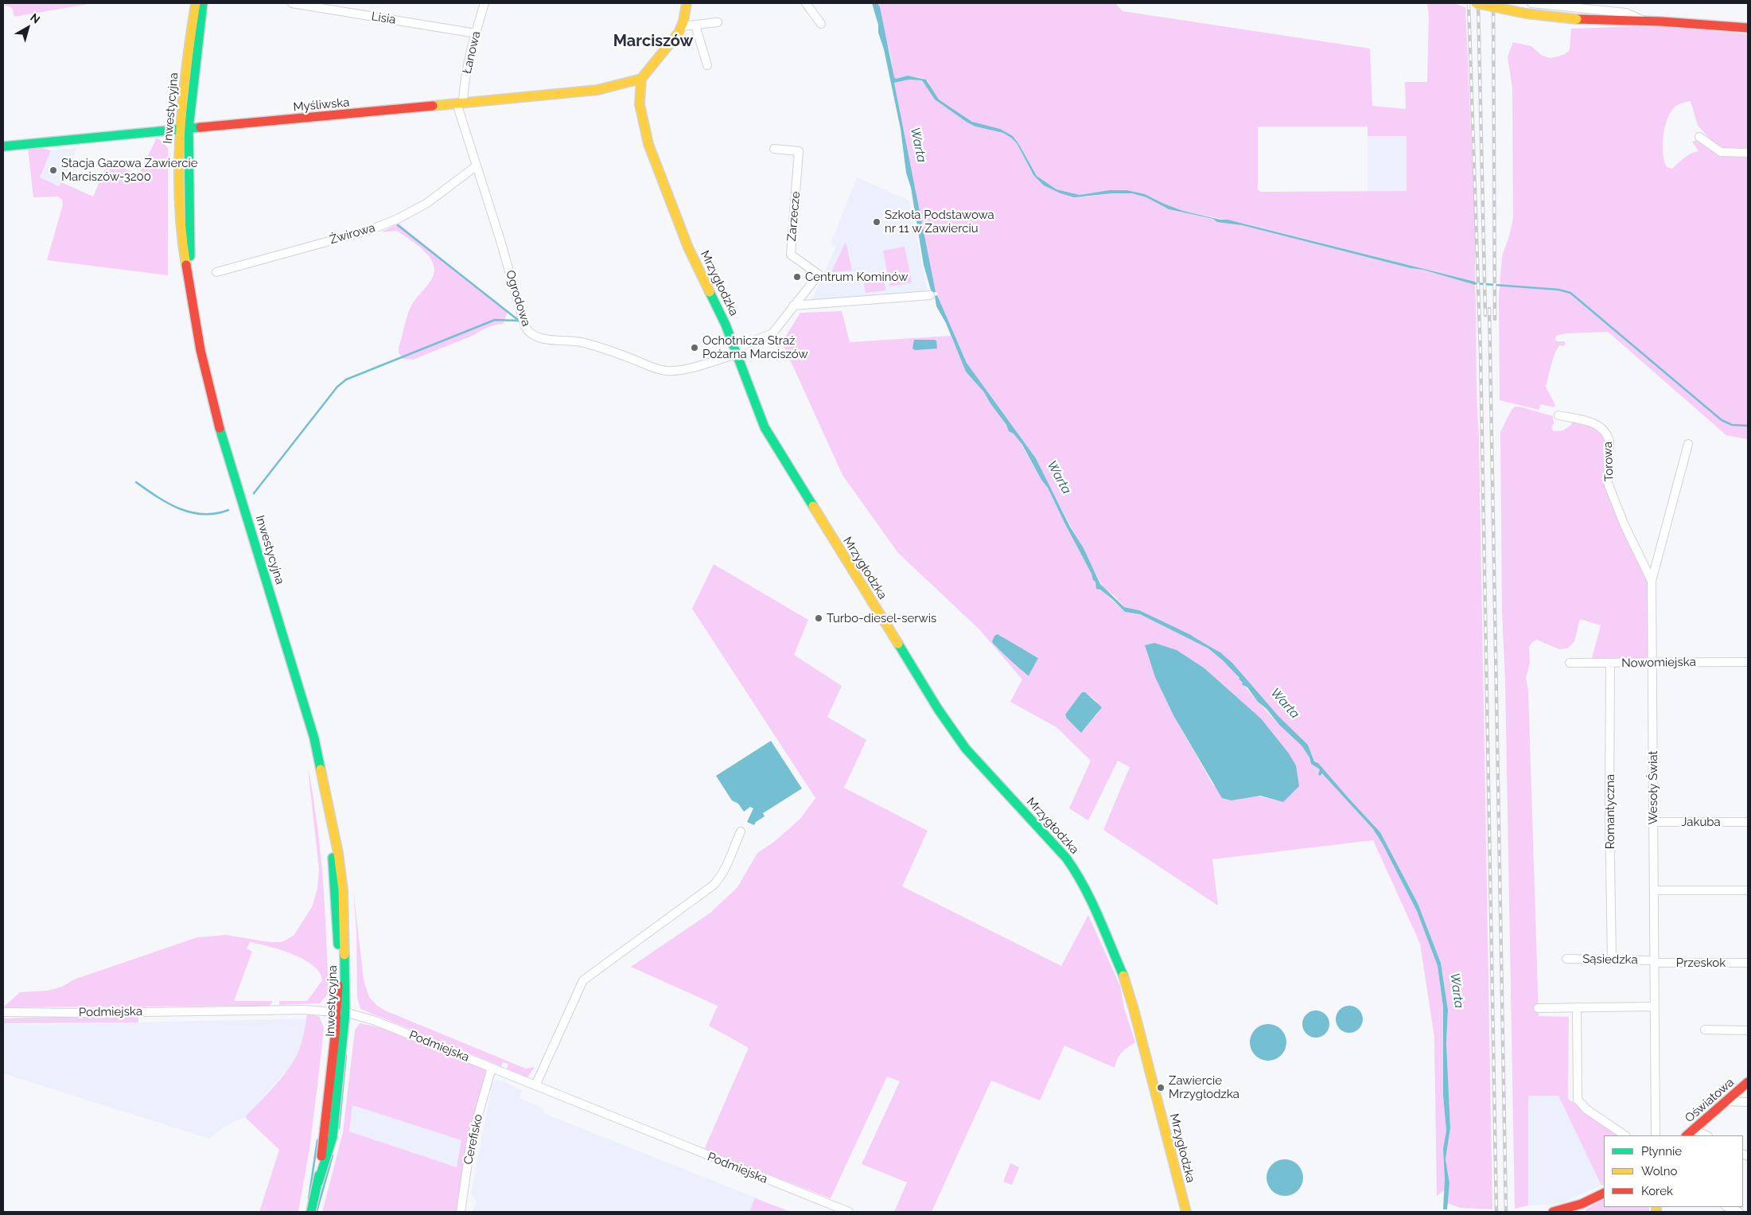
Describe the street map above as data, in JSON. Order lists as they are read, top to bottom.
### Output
{
  "streets": {
    "street": [
      "Lisia",
      "Łanowa",
      "Myśliwska",
      "Inwestycyjna",
      "Zarzecze",
      "Żwirowa",
      "Mrzygłodzka",
      "Ogrodowa",
      "Torowa",
      "Nowomiejska",
      "Wesoły Świat",
      "Romantyczna",
      "Jakuba",
      "Sąsiedzka",
      "Przeskok",
      "Podmiejska",
      "Oświatowa",
      "Cerefisko"
    ]
  },
  "crossings": [
    ["Lisia", "Łanowa"],
    ["Łanowa", "Myśliwska"],
    ["Łanowa", "Ogrodowa"],
    ["Myśliwska", "Inwestycyjna"],
    ["Myśliwska", "Mrzygłodzka"],
    ["Myśliwska", "Ogrodowa"],
    ["Inwestycyjna", "Podmiejska"],
    ["Żwirowa", "Ogrodowa"],
    ["Mrzygłodzka", "Ogrodowa"],
    ["Torowa", "Wesoły Świat"],
    ["Nowomiejska", "Wesoły Świat"],
    ["Nowomiejska", "Romantyczna"],
    ["Wesoły Świat", "Jakuba"],
    ["Wesoły Świat", "Sąsiedzka"],
    ["Wesoły Świat", "Przeskok"],
    ["Romantyczna", "Sąsiedzka"],
    ["Sąsiedzka", "Przeskok"],
    ["Podmiejska", "Cerefisko"]
  ],
  "districts": ["Marciszów"],
  "water": ["Warta"],
  "places": [
    "Stacja Gazowa Zawiercie Marciszów-3200",
    "Szkoła Podstawowa nr 11 w Zawierciu",
    "Centrum Kominów",
    "Ochotnicza Straż Pożarna Marciszów",
    "Turbo-diesel-serwis",
    "Zawiercie Mrzygłodzka"
  ],
  "legend": ["Płynnie", "Wolno", "Korek"],
  "north": "top right"
}
